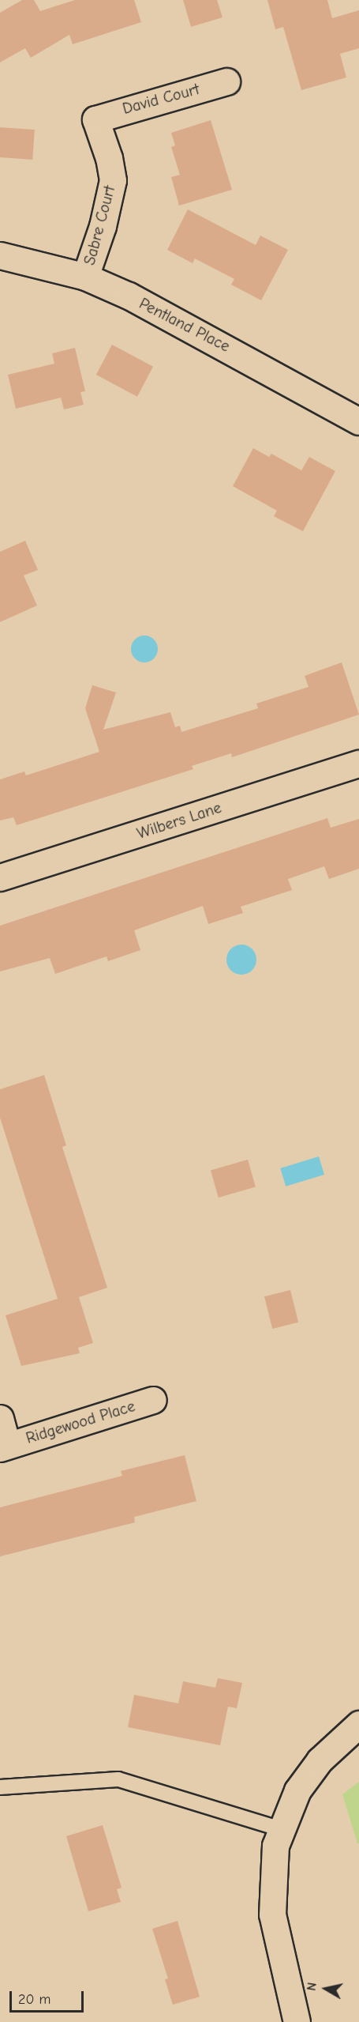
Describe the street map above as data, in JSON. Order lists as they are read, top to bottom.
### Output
{
  "streets": {
    "street": [
      "David Court",
      "Sabre Court",
      "Pentland Place",
      "Wilbers Lane",
      "Ridgewood Place"
    ]
  },
  "crossings": [
    ["David Court", "Sabre Court"],
    ["Sabre Court", "Pentland Place"]
  ],
  "scale_bar": "20 m",
  "north": "left"
}
